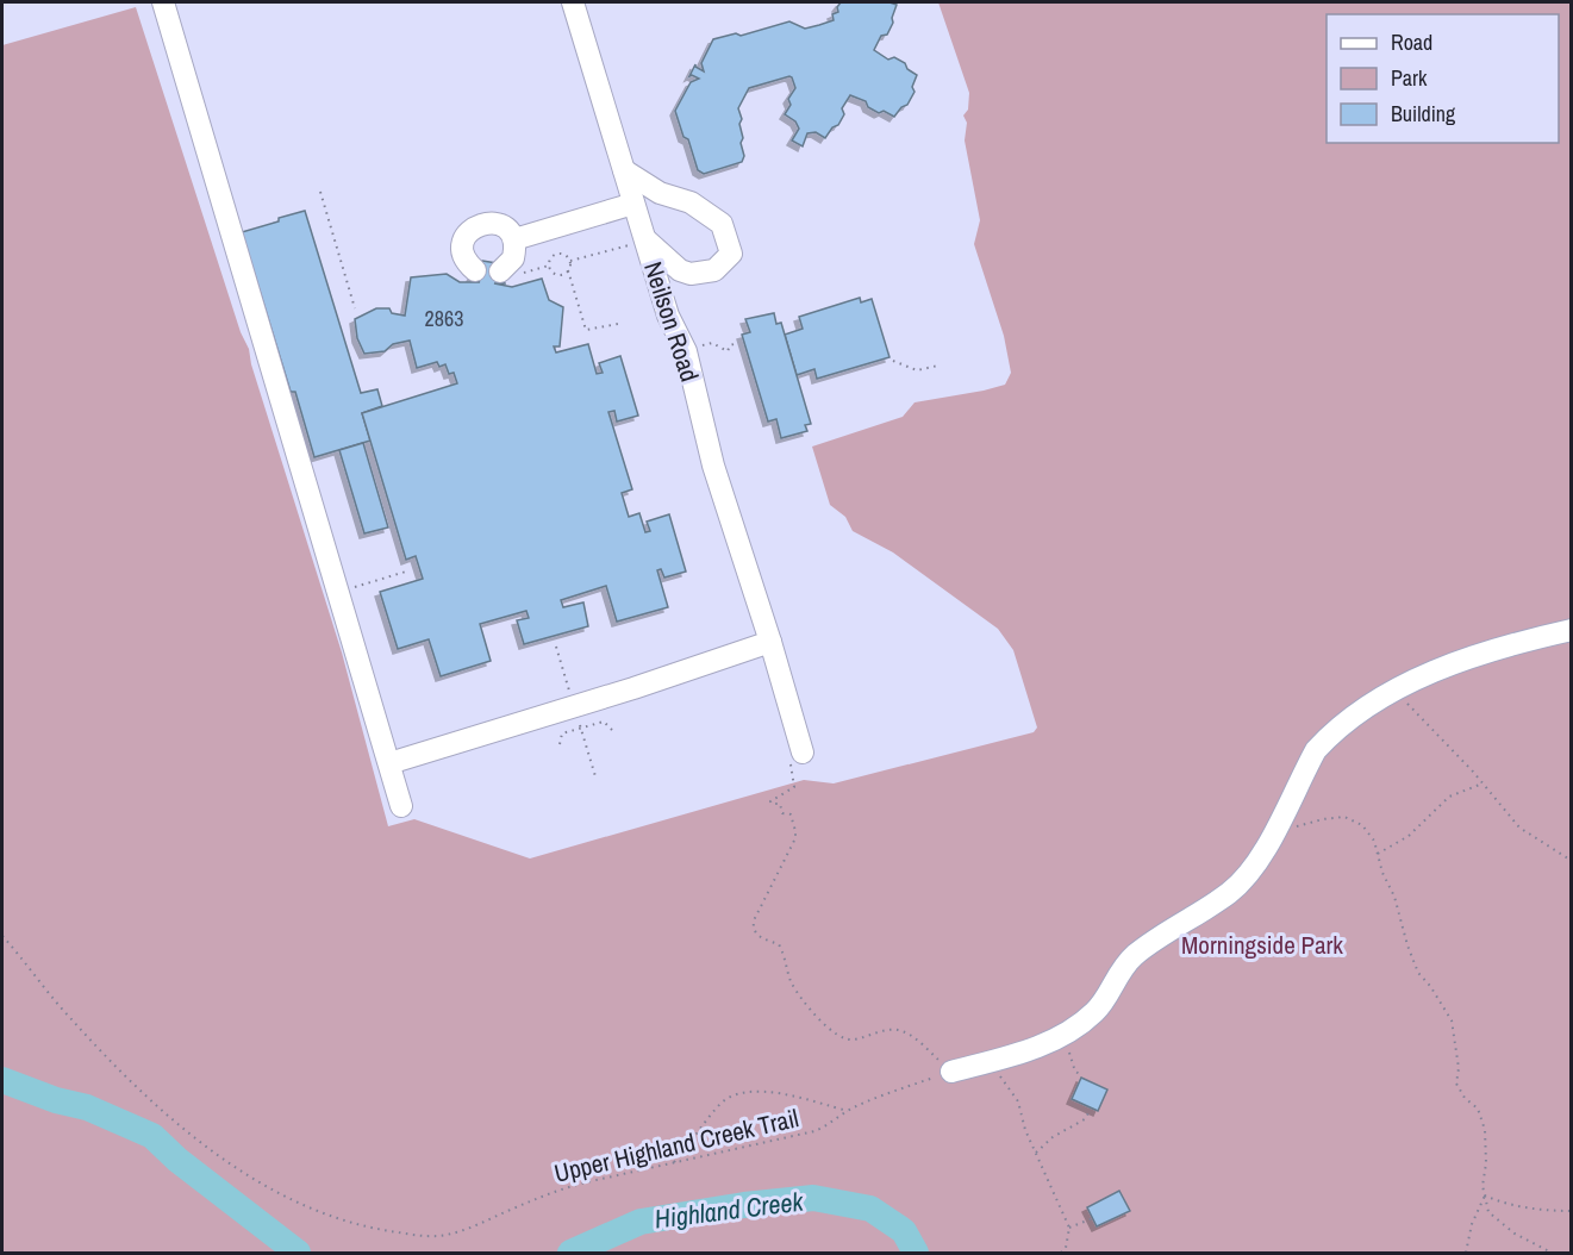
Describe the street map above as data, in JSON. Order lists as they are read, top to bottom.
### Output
{
  "streets": {
    "street": ["Neilson Road"],
    "path": ["Upper Highland Creek Trail"]
  },
  "water": ["Highland Creek"],
  "parks": ["Morningside Park"],
  "house_numbers": ["2863"],
  "legend": ["Road", "Park", "Building"]
}
